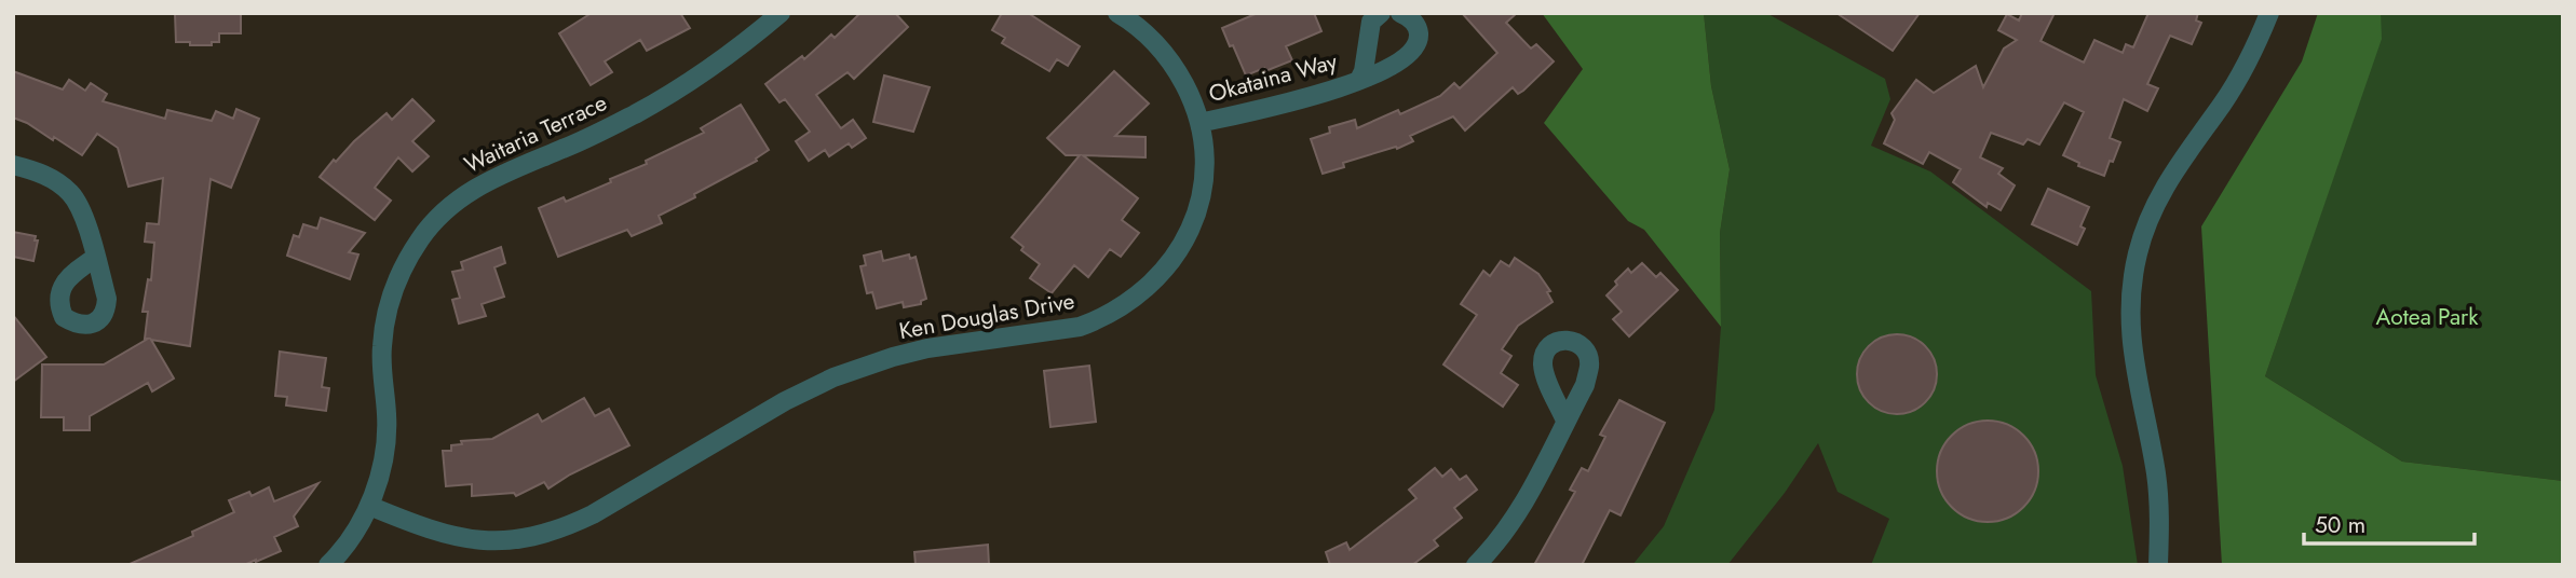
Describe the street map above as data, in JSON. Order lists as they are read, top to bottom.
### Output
{
  "streets": {
    "street": ["Okataina Way", "Waitaria Terrace", "Ken Douglas Drive"]
  },
  "crossings": [
    ["Okataina Way", "Ken Douglas Drive"],
    ["Waitaria Terrace", "Ken Douglas Drive"]
  ],
  "parks": ["Aotea Park"],
  "scale_bar": "50 m"
}
